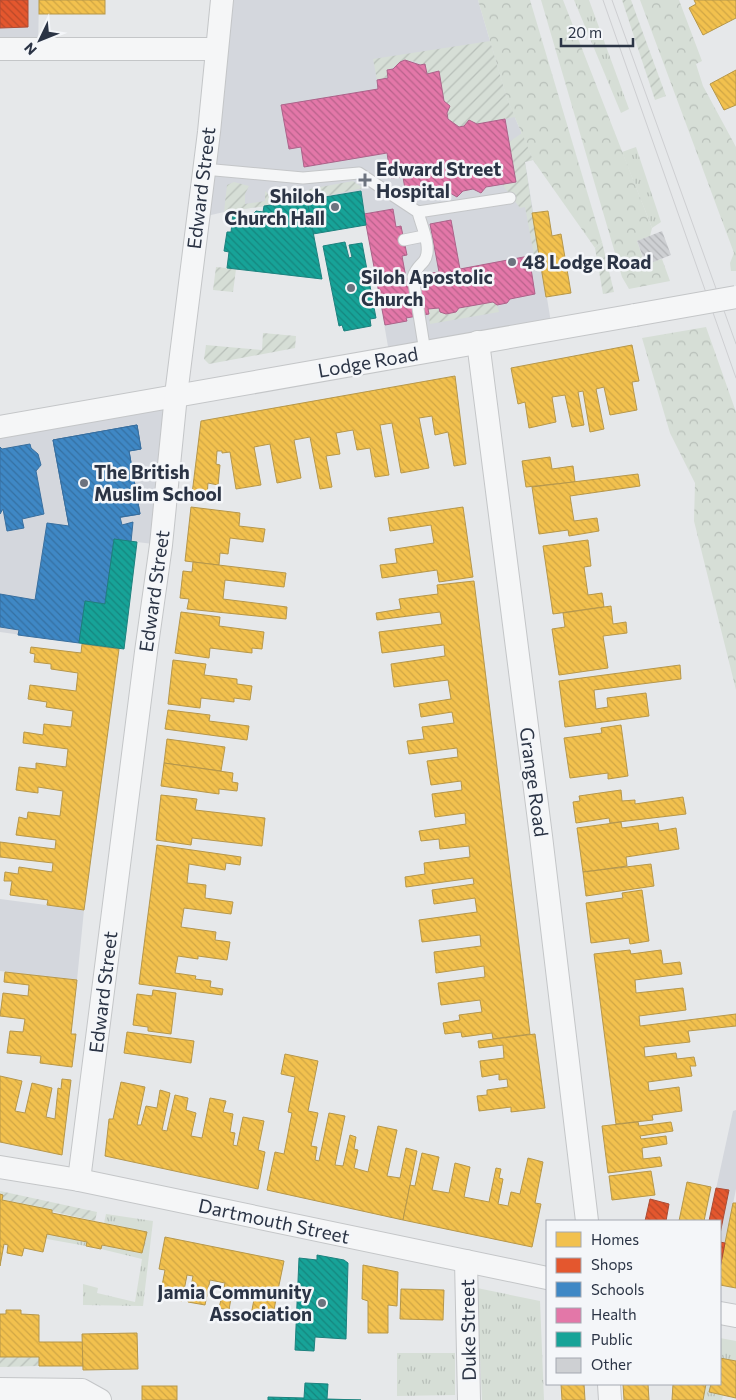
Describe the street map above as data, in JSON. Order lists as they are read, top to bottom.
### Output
{
  "streets": {
    "street": [
      "Edward Street",
      "Lodge Road",
      "Grange Road",
      "Dartmouth Street",
      "Duke Street"
    ]
  },
  "crossings": [
    ["Edward Street", "Lodge Road"],
    ["Edward Street", "Dartmouth Street"],
    ["Lodge Road", "Grange Road"],
    ["Dartmouth Street", "Duke Street"]
  ],
  "places": {
    "health": ["Edward Street Hospital"],
    "other": [
      "Shiloh Church Hall",
      "48 Lodge Road",
      "Siloh Apostolic Church",
      "The British Muslim School",
      "Jamia Community Association"
    ]
  },
  "legend": [
    "Homes",
    "Shops",
    "Schools",
    "Health",
    "Public",
    "Other"
  ],
  "scale_bar": "20 m",
  "north": "bottom left"
}
